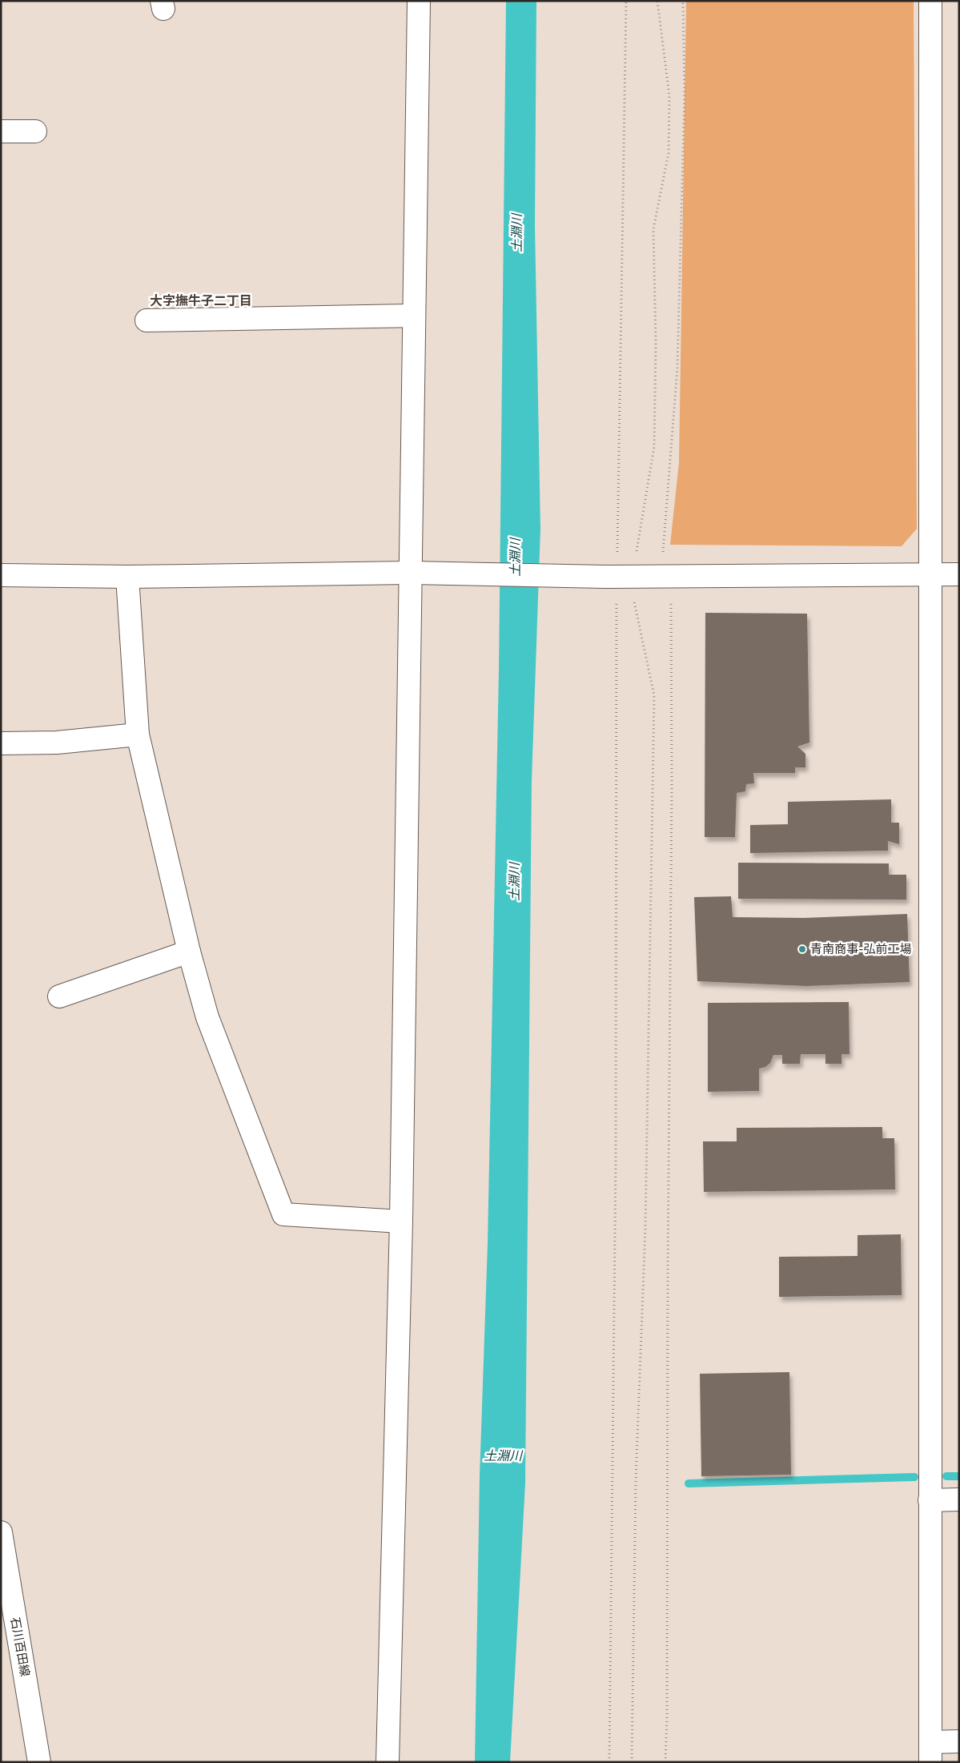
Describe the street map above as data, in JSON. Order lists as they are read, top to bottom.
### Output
{
  "streets": {
    "street": ["石川百田線"]
  },
  "districts": ["大字撫牛子二丁目"],
  "water": ["土淵川"],
  "places": ["青南商事-弘前工場"]
}
